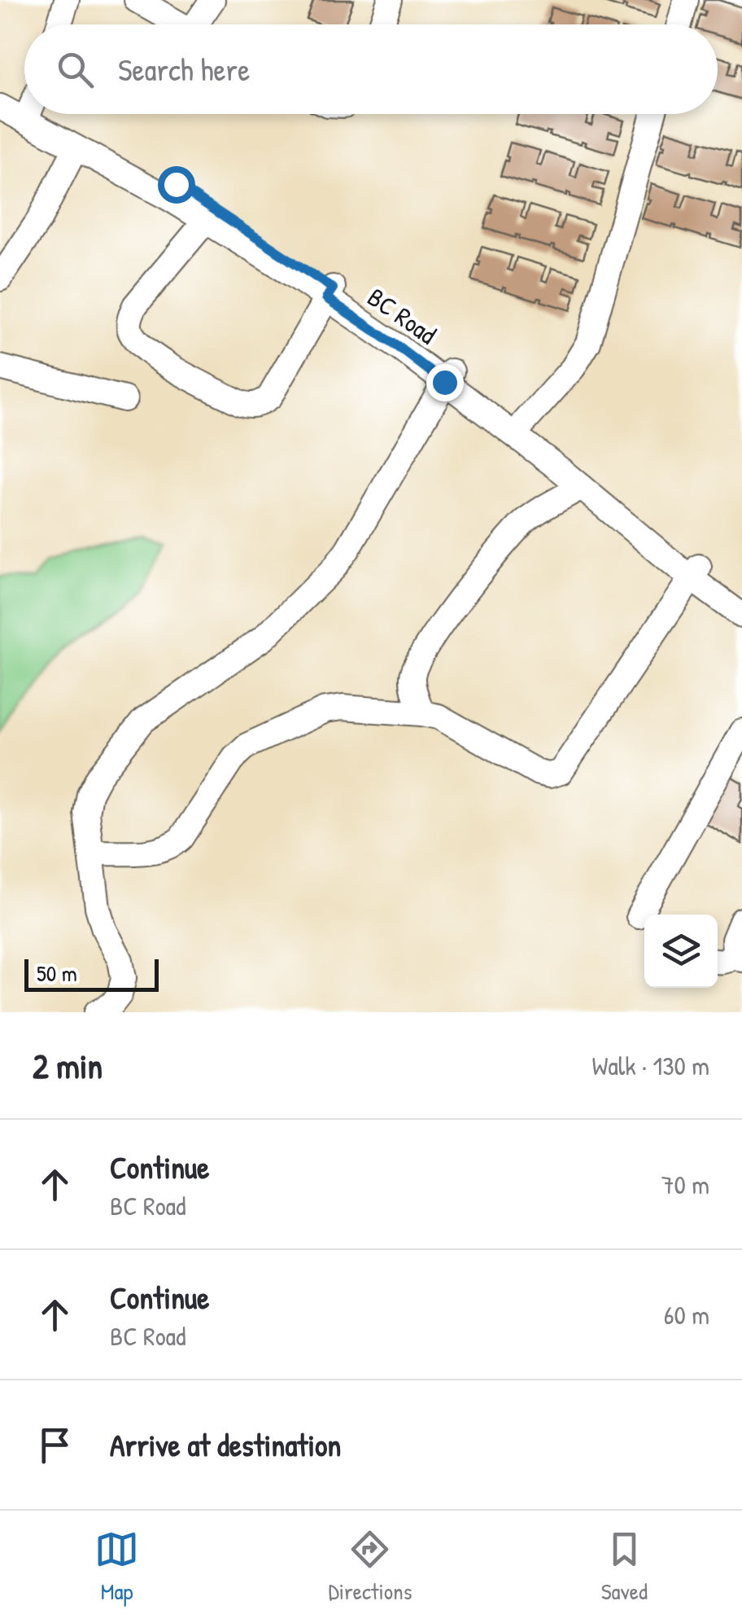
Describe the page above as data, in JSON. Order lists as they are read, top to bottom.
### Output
{
  "streets": {
    "street": ["BC Road"]
  },
  "scale_bar": "50 m",
  "page": {
    "search": "Search here",
    "scale": "50 m",
    "heading": ["2 min", "Walk · 130 m"],
    "list": [
      ["Continue", "BC Road", "70 m"],
      ["Continue", "BC Road", "60 m"],
      "Arrive at destination"
    ],
    "nav": ["Map", "Directions", "Saved"]
  }
}
